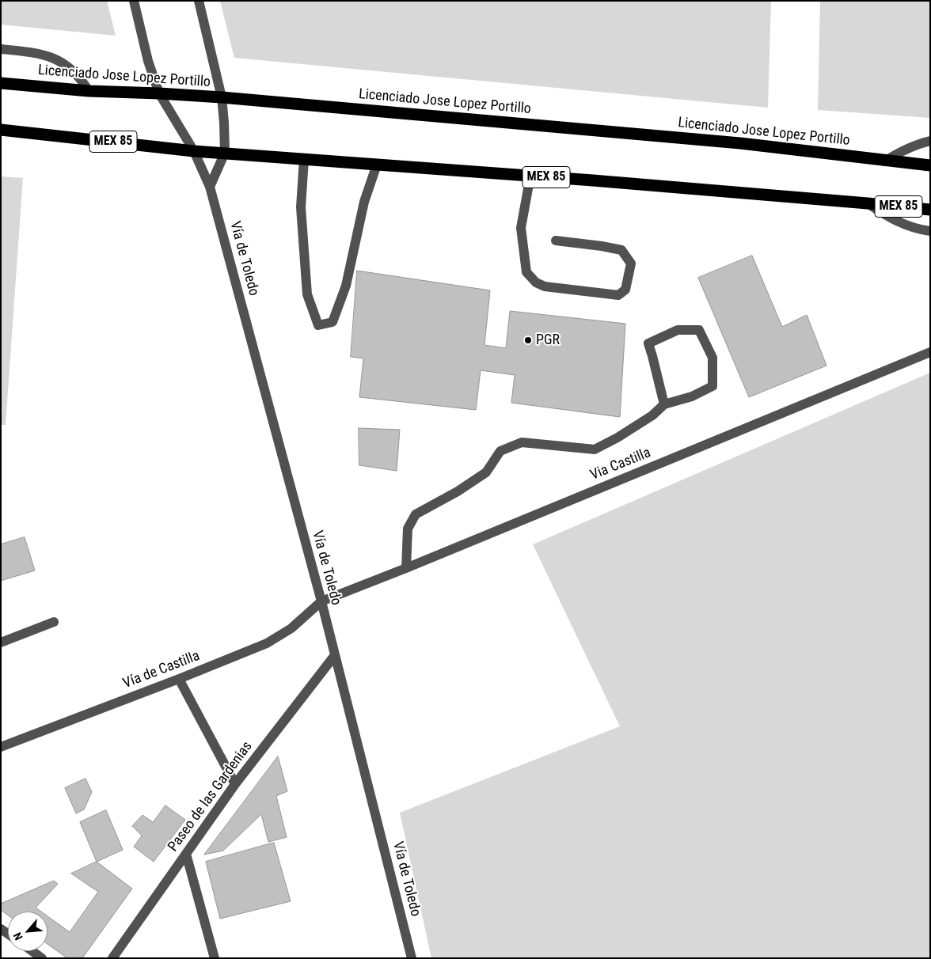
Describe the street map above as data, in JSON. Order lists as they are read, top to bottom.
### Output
{
  "streets": {
    "highway": ["Licenciado Jose Lopez Portillo", "MEX 85"],
    "street": [
      "Vía de Toledo",
      "Via Castilla",
      "Vía de Castilla",
      "Paseo de las Gardenias"
    ]
  },
  "crossings": [
    ["Licenciado Jose Lopez Portillo", "Vía de Toledo"],
    ["MEX 85", "Vía de Toledo"],
    ["Vía de Toledo", "Via Castilla"],
    ["Vía de Toledo", "Vía de Castilla"],
    ["Vía de Toledo", "Paseo de las Gardenias"],
    ["Via Castilla", "Vía de Castilla"]
  ],
  "places": ["PGR"],
  "north": "bottom left"
}
